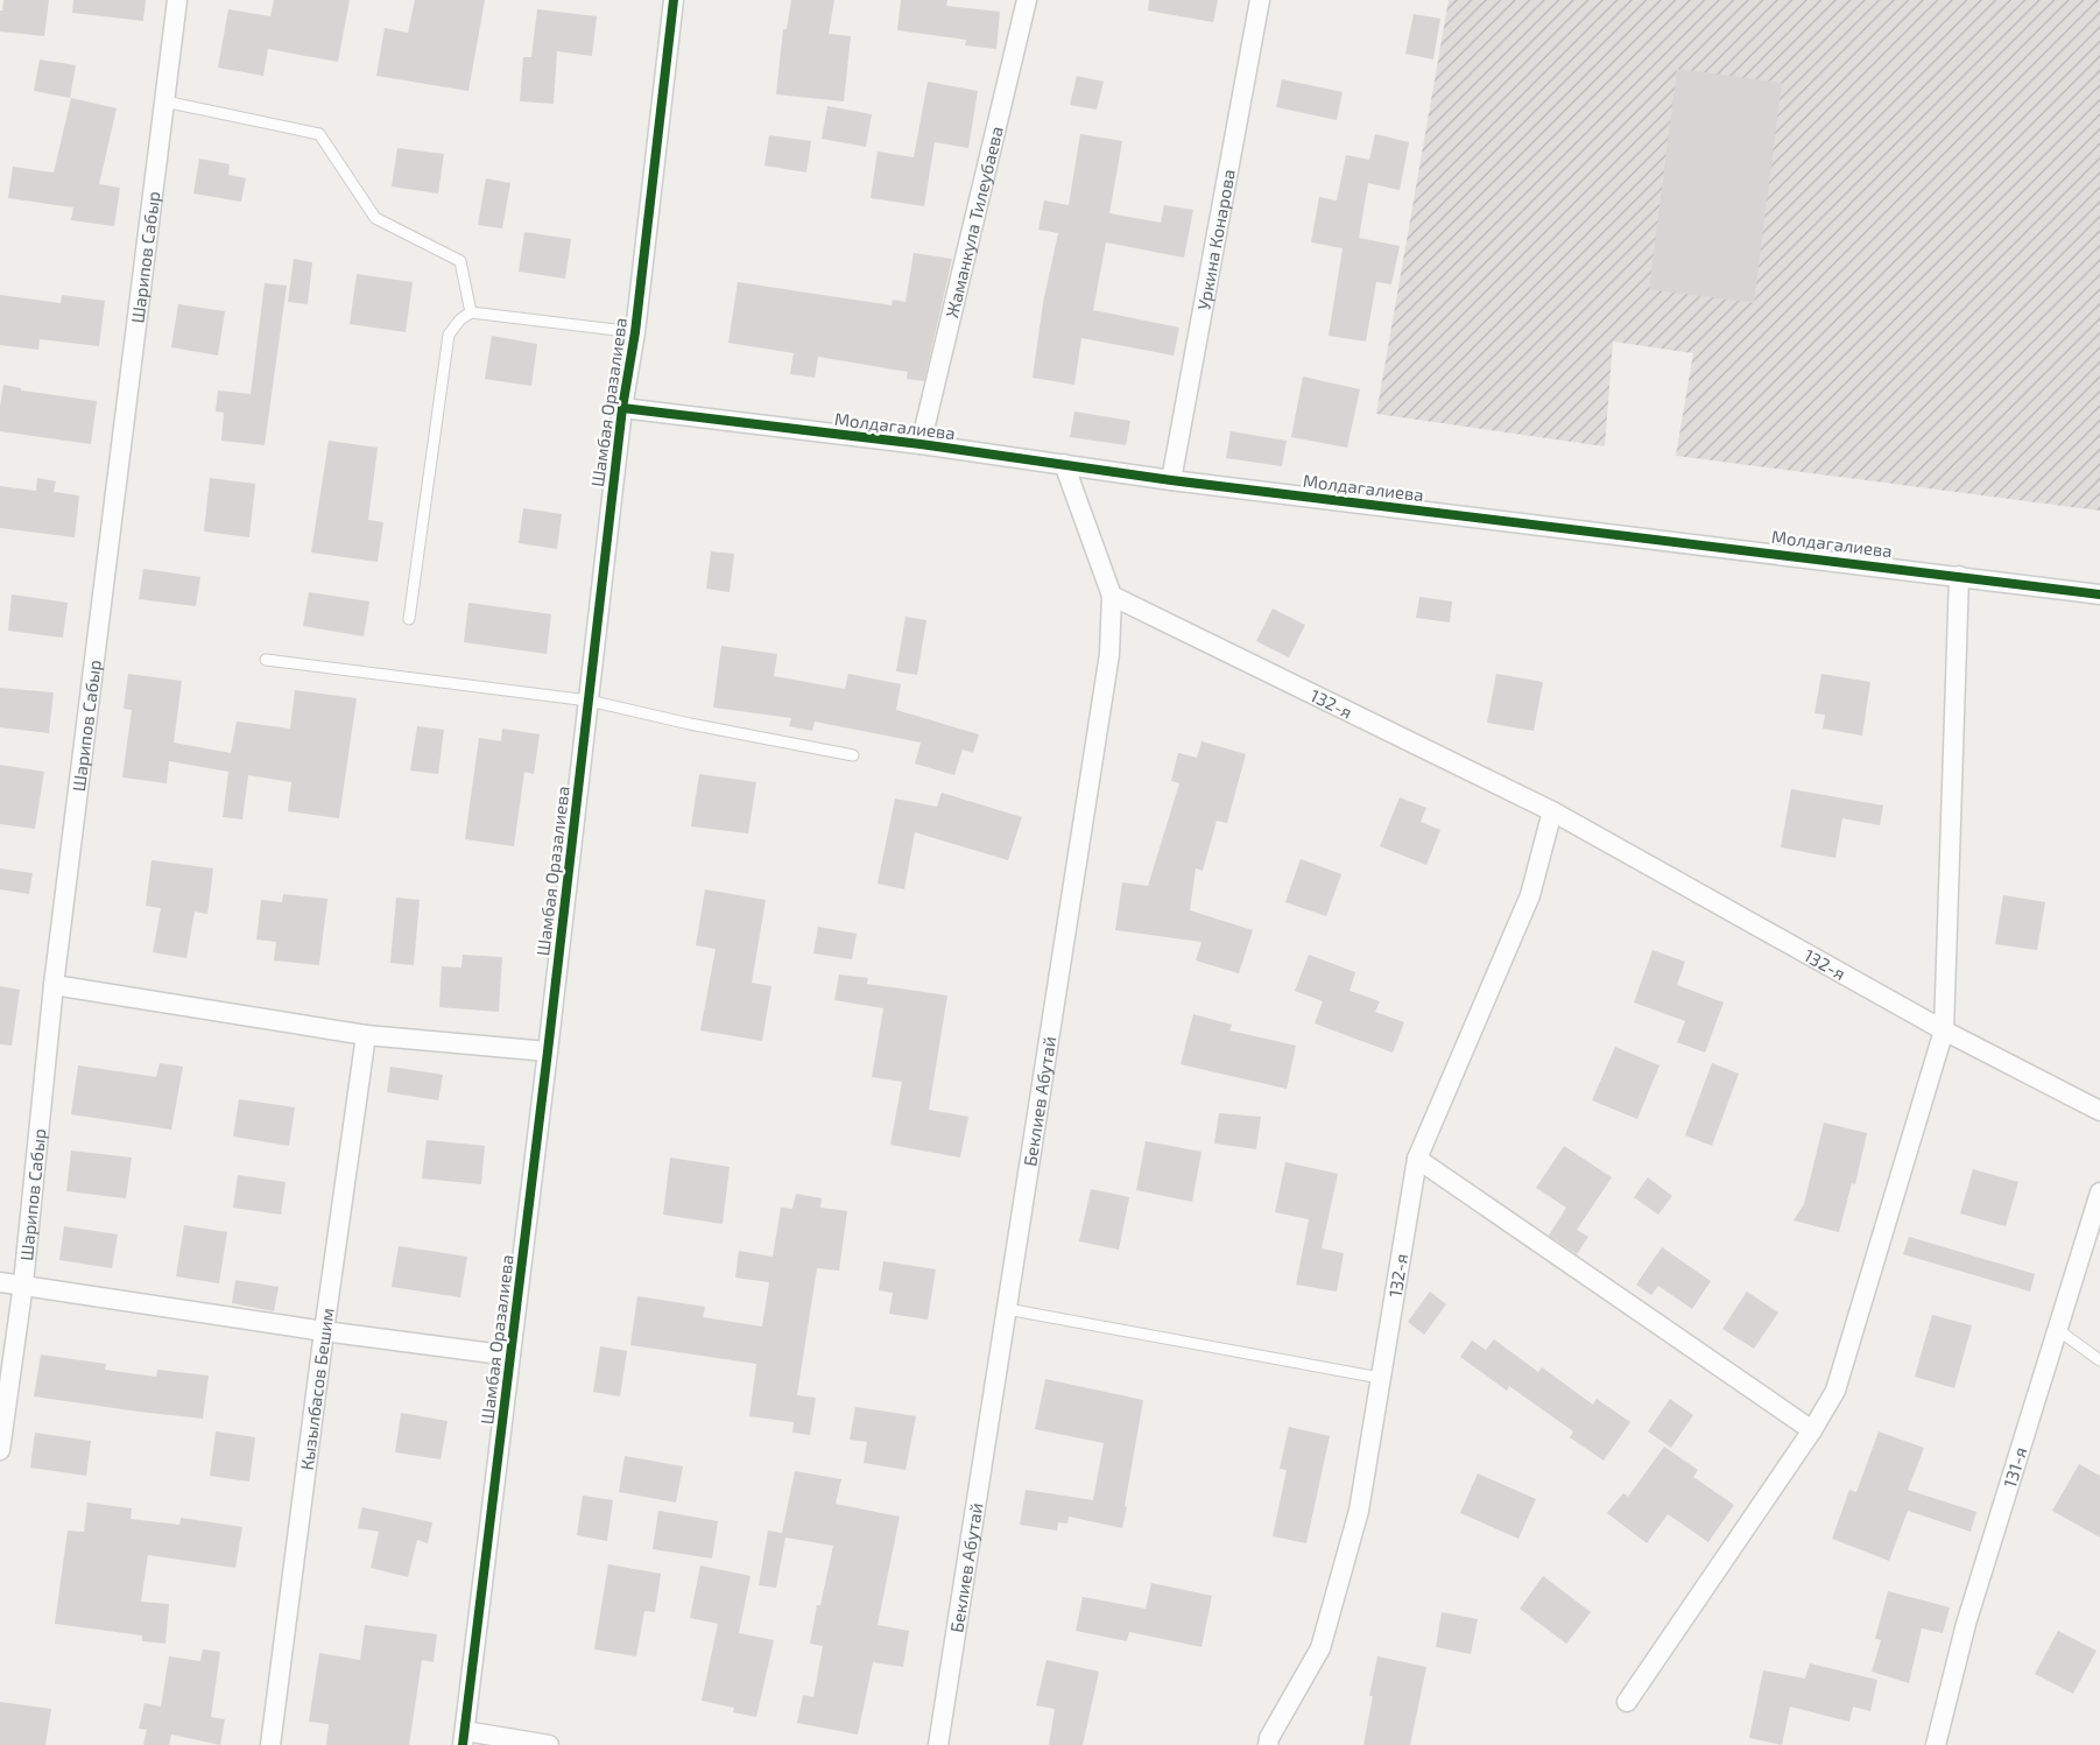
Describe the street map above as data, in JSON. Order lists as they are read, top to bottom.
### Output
{
  "streets": {
    "street": [
      "Жаманкула Тилеубаева",
      "Уркина Конарова",
      "Шарипов Сабыр",
      "Шамбая Оразалиева",
      "Молдагалиева",
      "132-я",
      "Беклиев Абутай",
      "Кызылбасов Бешим",
      "131-я"
    ]
  },
  "crossings": [
    ["Жаманкула Тилеубаева", "Молдагалиева"],
    ["Уркина Конарова", "Молдагалиева"],
    ["Шамбая Оразалиева", "Молдагалиева"],
    ["Молдагалиева", "Беклиев Абутай"],
    ["132-я", "Беклиев Абутай"]
  ]
}
